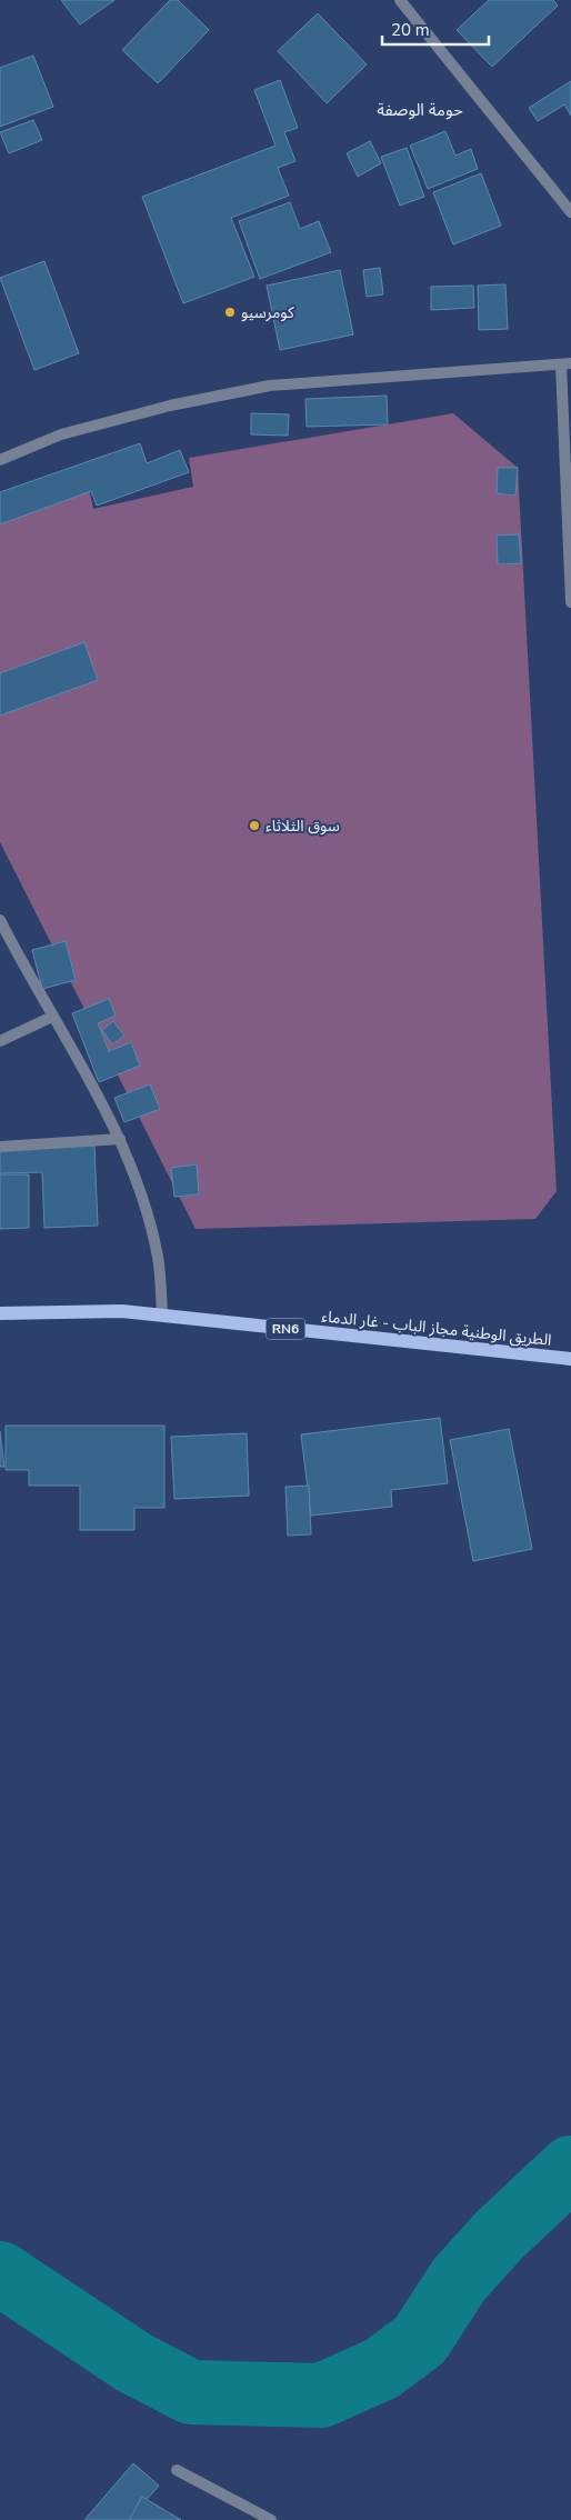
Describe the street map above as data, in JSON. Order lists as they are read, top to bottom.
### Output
{
  "streets": {
    "main road": ["الطريق الوطنية مجاز الباب - غار الدماء", "RN6"]
  },
  "districts": ["حومة الوصفة"],
  "places": ["كومرسيو", "سوق الثلاثاء"],
  "scale_bar": "20 m"
}
